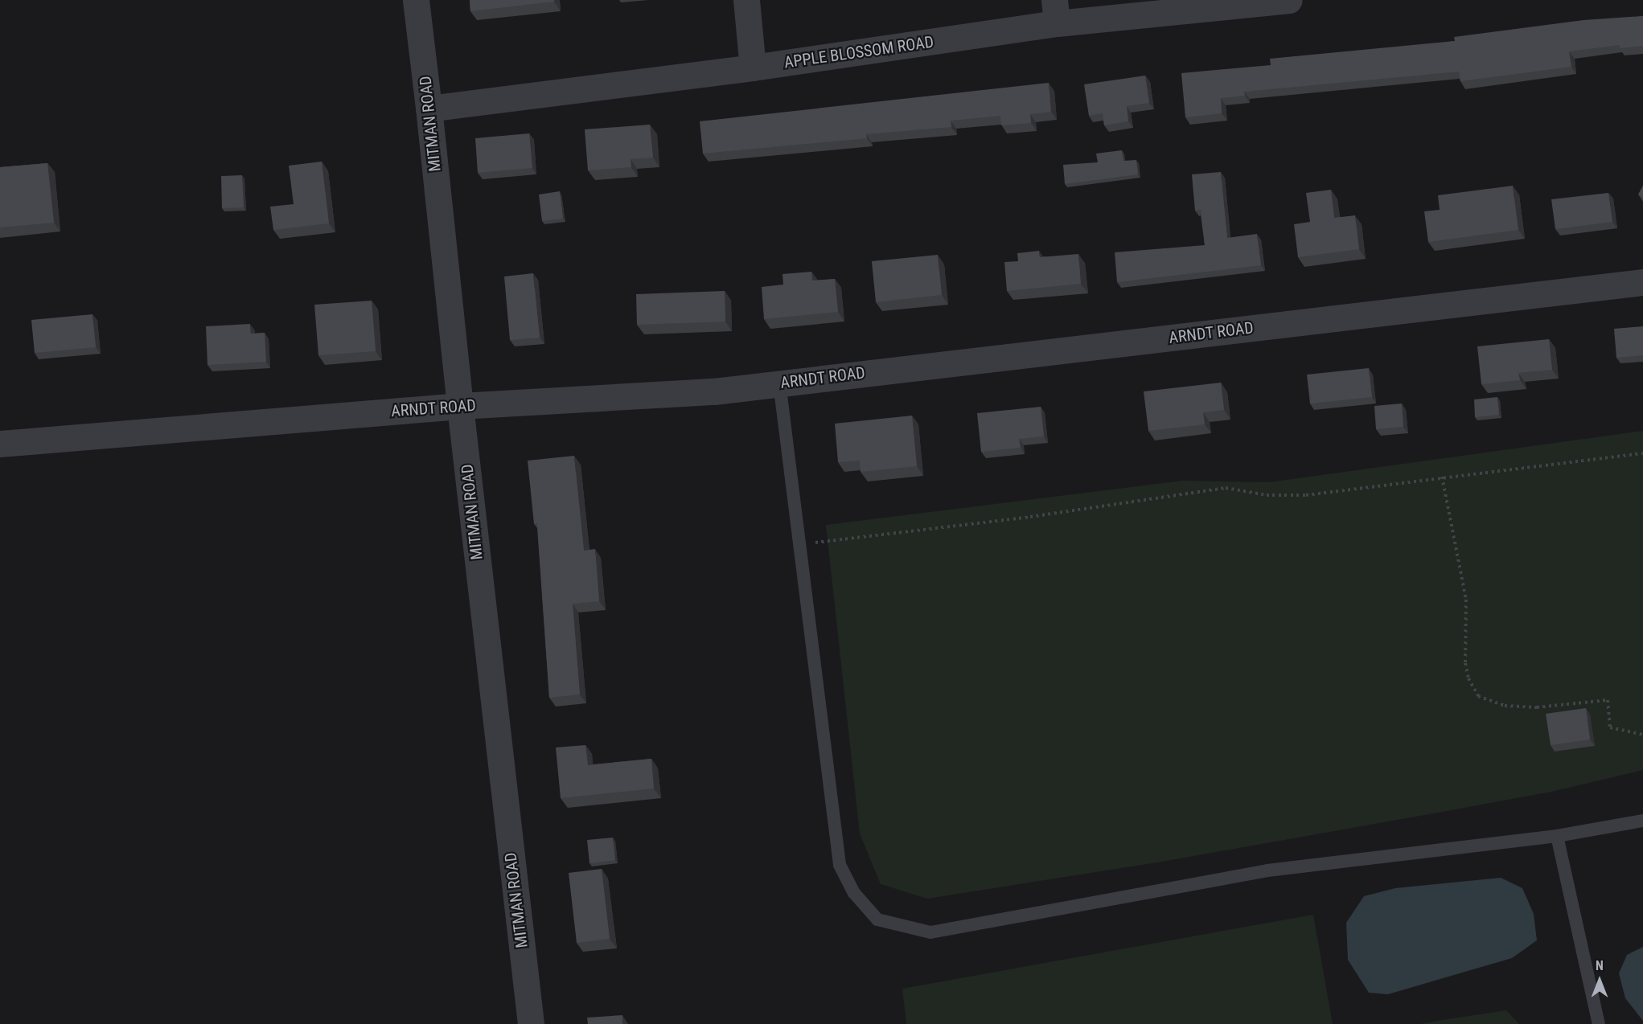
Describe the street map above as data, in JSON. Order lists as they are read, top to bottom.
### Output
{
  "streets": {
    "street": ["APPLE BLOSSOM ROAD", "MITMAN ROAD", "ARNDT ROAD"]
  },
  "crossings": [
    ["APPLE BLOSSOM ROAD", "MITMAN ROAD"],
    ["MITMAN ROAD", "ARNDT ROAD"]
  ],
  "north": "top"
}
